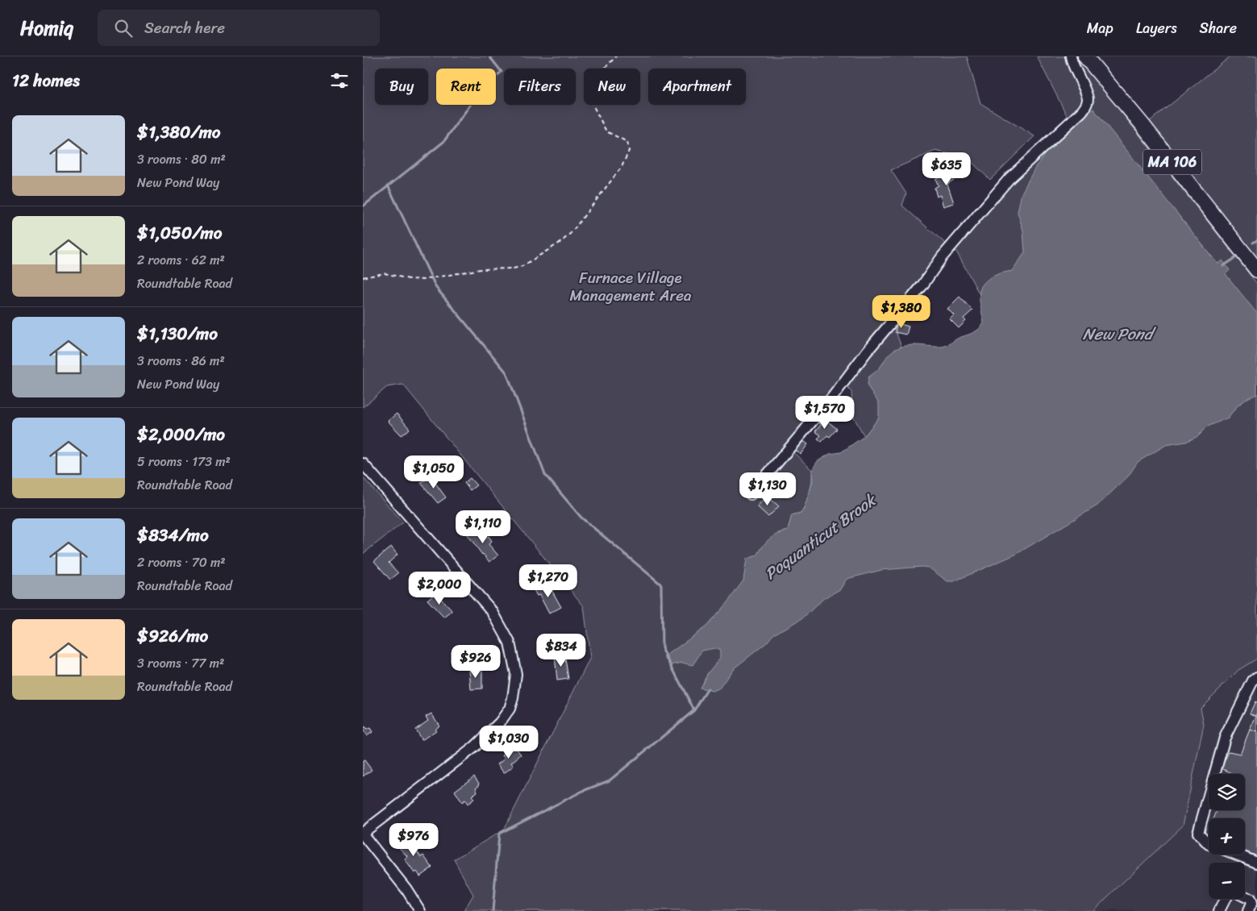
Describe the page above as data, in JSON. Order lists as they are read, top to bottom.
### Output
{
  "streets": {
    "highway": ["MA 106"]
  },
  "water": ["New Pond", "Poquanticut Brook"],
  "parks": ["Furnace Village Management Area"],
  "page": {
    "header": "Homiq",
    "search": "Search here",
    "nav": ["Map", "Layers", "Share"],
    "heading": "12 homes",
    "chip": [
      "Buy",
      "Rent",
      "Filters",
      "New",
      "Apartment"
    ],
    "list": [
      {
        "name": "$1,380/mo",
        "note": "3 rooms · 80 m² · New Pond Way"
      },
      {
        "name": "$1,050/mo",
        "note": "2 rooms · 62 m² · Roundtable Road"
      },
      {
        "name": "$1,130/mo",
        "note": "3 rooms · 86 m² · New Pond Way"
      },
      {
        "name": "$2,000/mo",
        "note": "5 rooms · 173 m² · Roundtable Road"
      },
      {
        "name": "$834/mo",
        "note": "2 rooms · 70 m² · Roundtable Road"
      },
      {
        "name": "$926/mo",
        "note": "3 rooms · 77 m² · Roundtable Road"
      }
    ],
    "price": [
      "$635",
      "$1,380",
      "$1,570",
      "$1,050",
      "$1,130",
      "$1,110",
      "$1,270",
      "$2,000",
      "$834",
      "$926",
      "$1,030",
      "$976"
    ],
    "map_buttons": ["+", "−"]
  }
}
